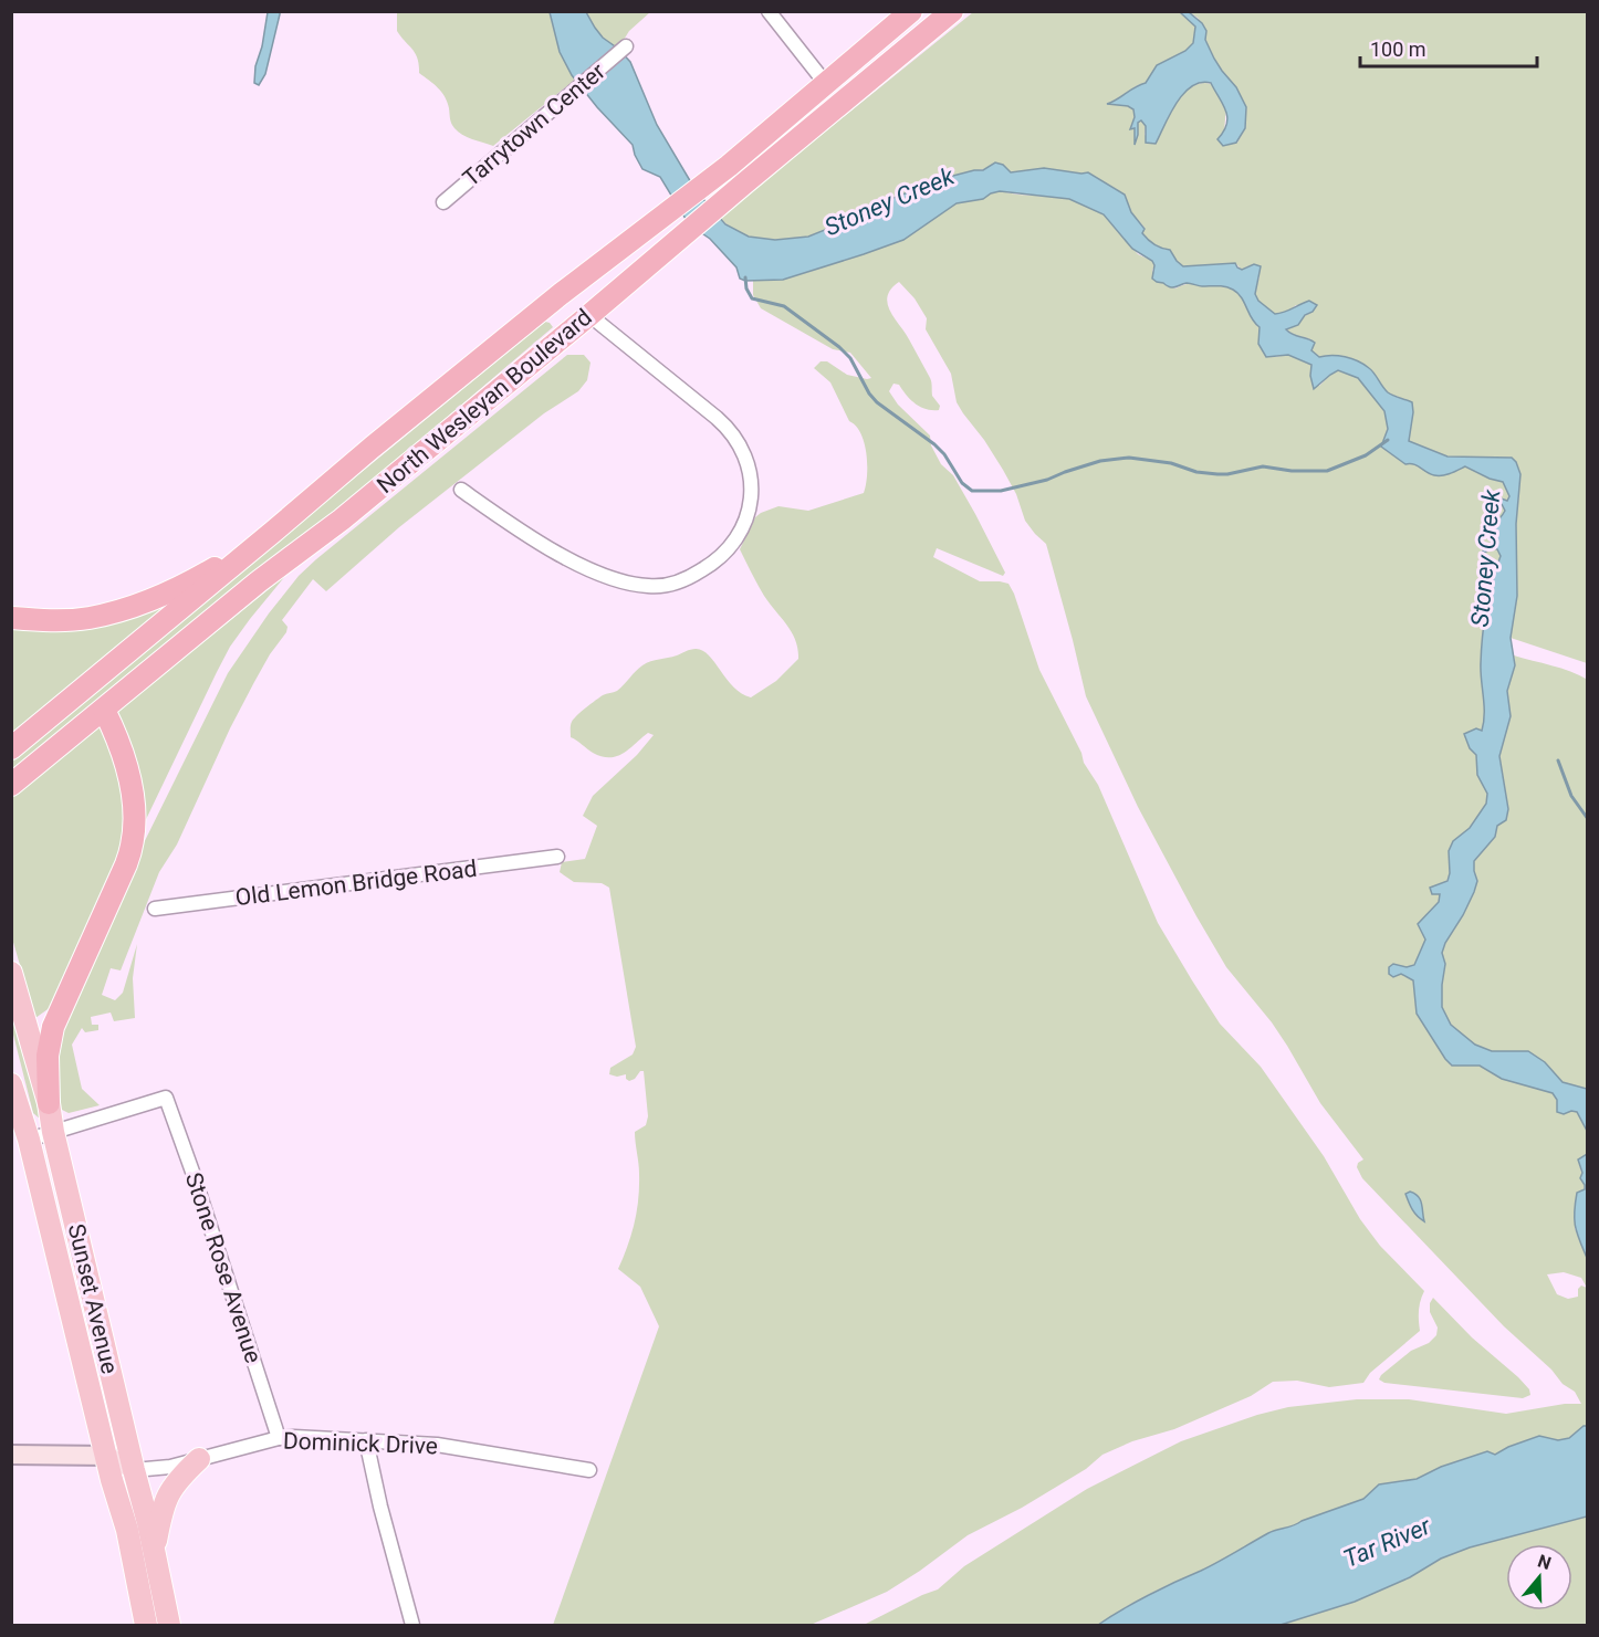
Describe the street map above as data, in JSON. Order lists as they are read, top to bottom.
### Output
{
  "streets": {
    "highway": ["North Wesleyan Boulevard"],
    "main road": ["Sunset Avenue"],
    "street": [
      "Tarrytown Center",
      "Old Lemon Bridge Road",
      "Stone Rose Avenue",
      "Dominick Drive"
    ]
  },
  "crossings": [
    ["Stone Rose Avenue", "Sunset Avenue"],
    ["Stone Rose Avenue", "Dominick Drive"],
    ["Sunset Avenue", "Dominick Drive"]
  ],
  "water": ["Stoney Creek", "Tar River"],
  "scale_bar": "100 m",
  "north": "top"
}
